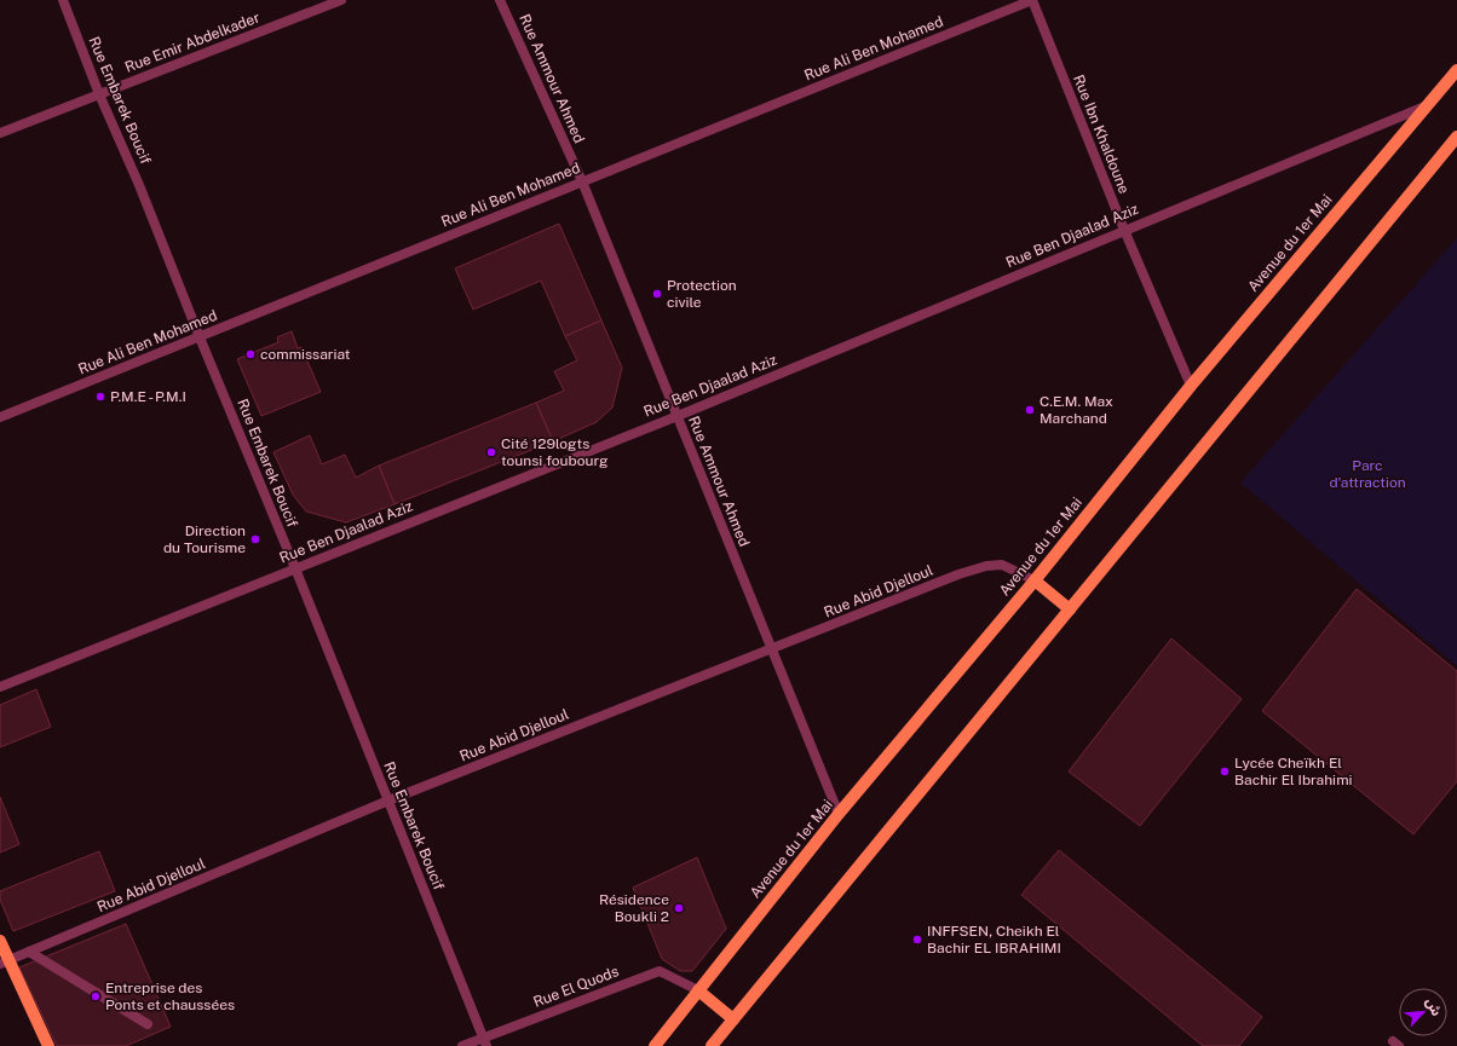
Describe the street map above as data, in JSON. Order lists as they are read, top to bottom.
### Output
{
  "streets": {
    "main road": ["Avenue du 1er Mai"],
    "street": [
      "Rue Emir Abdelkader",
      "Rue Ali Ben Mohamed",
      "Rue Ammour Ahmed",
      "Rue Embarek Boucif",
      "Rue Ibn Khaldoune",
      "Rue Ben Djaalad Aziz",
      "Rue Abid Djelloul",
      "Rue El Quods"
    ]
  },
  "crossings": [
    ["Rue Emir Abdelkader", "Rue Embarek Boucif"],
    ["Rue Ali Ben Mohamed", "Rue Ammour Ahmed"],
    ["Rue Ali Ben Mohamed", "Rue Embarek Boucif"],
    ["Rue Ali Ben Mohamed", "Rue Ibn Khaldoune"],
    ["Rue Ammour Ahmed", "Rue Ben Djaalad Aziz"],
    ["Rue Ammour Ahmed", "Avenue du 1er Mai"],
    ["Rue Ammour Ahmed", "Rue Abid Djelloul"],
    ["Rue Embarek Boucif", "Rue Ben Djaalad Aziz"],
    ["Rue Embarek Boucif", "Rue Abid Djelloul"],
    ["Rue Embarek Boucif", "Rue El Quods"],
    ["Rue Ibn Khaldoune", "Rue Ben Djaalad Aziz"],
    ["Rue Ibn Khaldoune", "Avenue du 1er Mai"],
    ["Rue Ben Djaalad Aziz", "Avenue du 1er Mai"],
    ["Avenue du 1er Mai", "Rue Abid Djelloul"],
    ["Avenue du 1er Mai", "Rue El Quods"]
  ],
  "parks": ["Parc d'attraction"],
  "places": [
    "Protection civile",
    "commissariat",
    "P.M.E - P.M.I",
    "C.E.M. Max Marchand",
    "Cité 129logts tounsi foubourg",
    "Direction du Tourisme",
    "Lycée Cheïkh El Bachir El Ibrahimi",
    "Résidence Boukli 2",
    "INFFSEN, Cheikh El Bachir EL IBRAHIMI",
    "Entreprise des Ponts et chaussées"
  ],
  "north": "top right"
}
